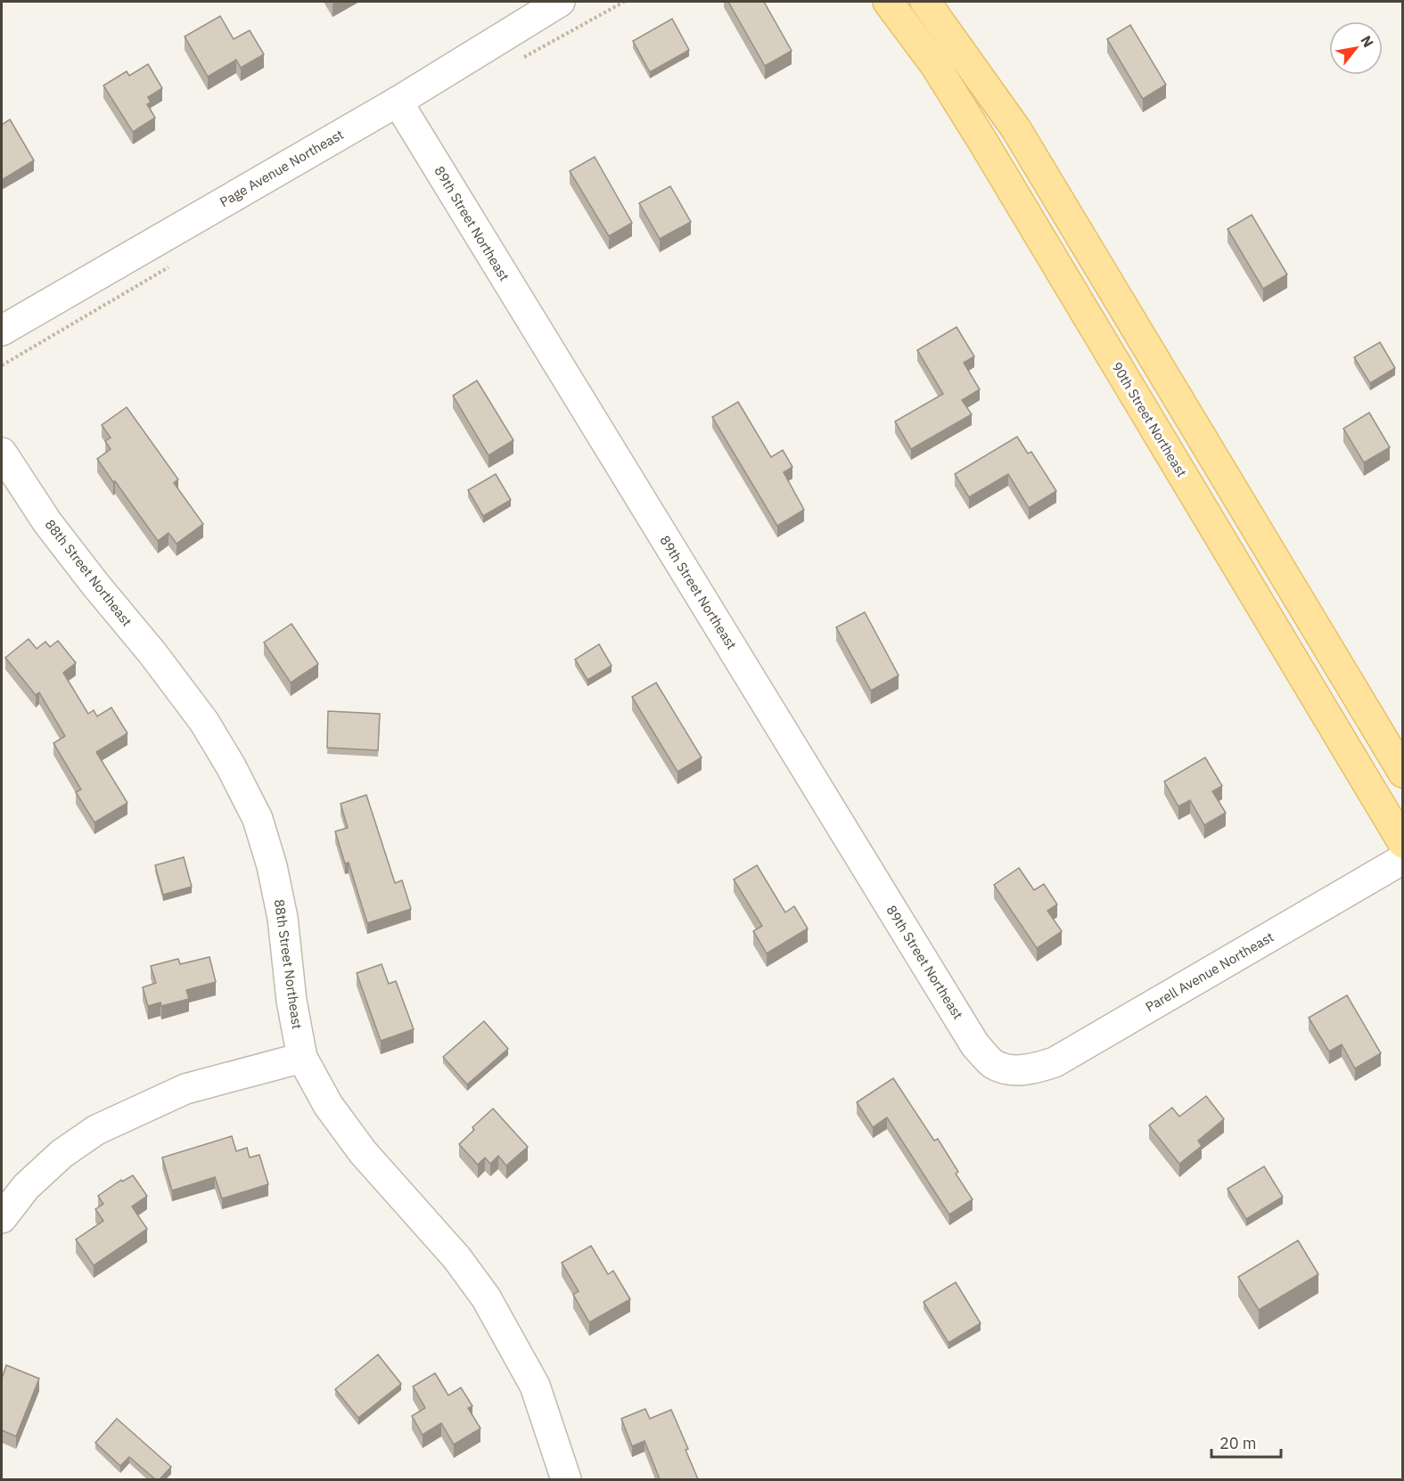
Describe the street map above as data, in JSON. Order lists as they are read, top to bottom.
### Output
{
  "streets": {
    "main road": ["90th Street Northeast"],
    "street": [
      "Page Avenue Northeast",
      "89th Street Northeast",
      "88th Street Northeast",
      "Parell Avenue Northeast"
    ]
  },
  "crossings": [
    ["Page Avenue Northeast", "89th Street Northeast"],
    ["89th Street Northeast", "Parell Avenue Northeast"]
  ],
  "scale_bar": "20 m",
  "north": "top right"
}
